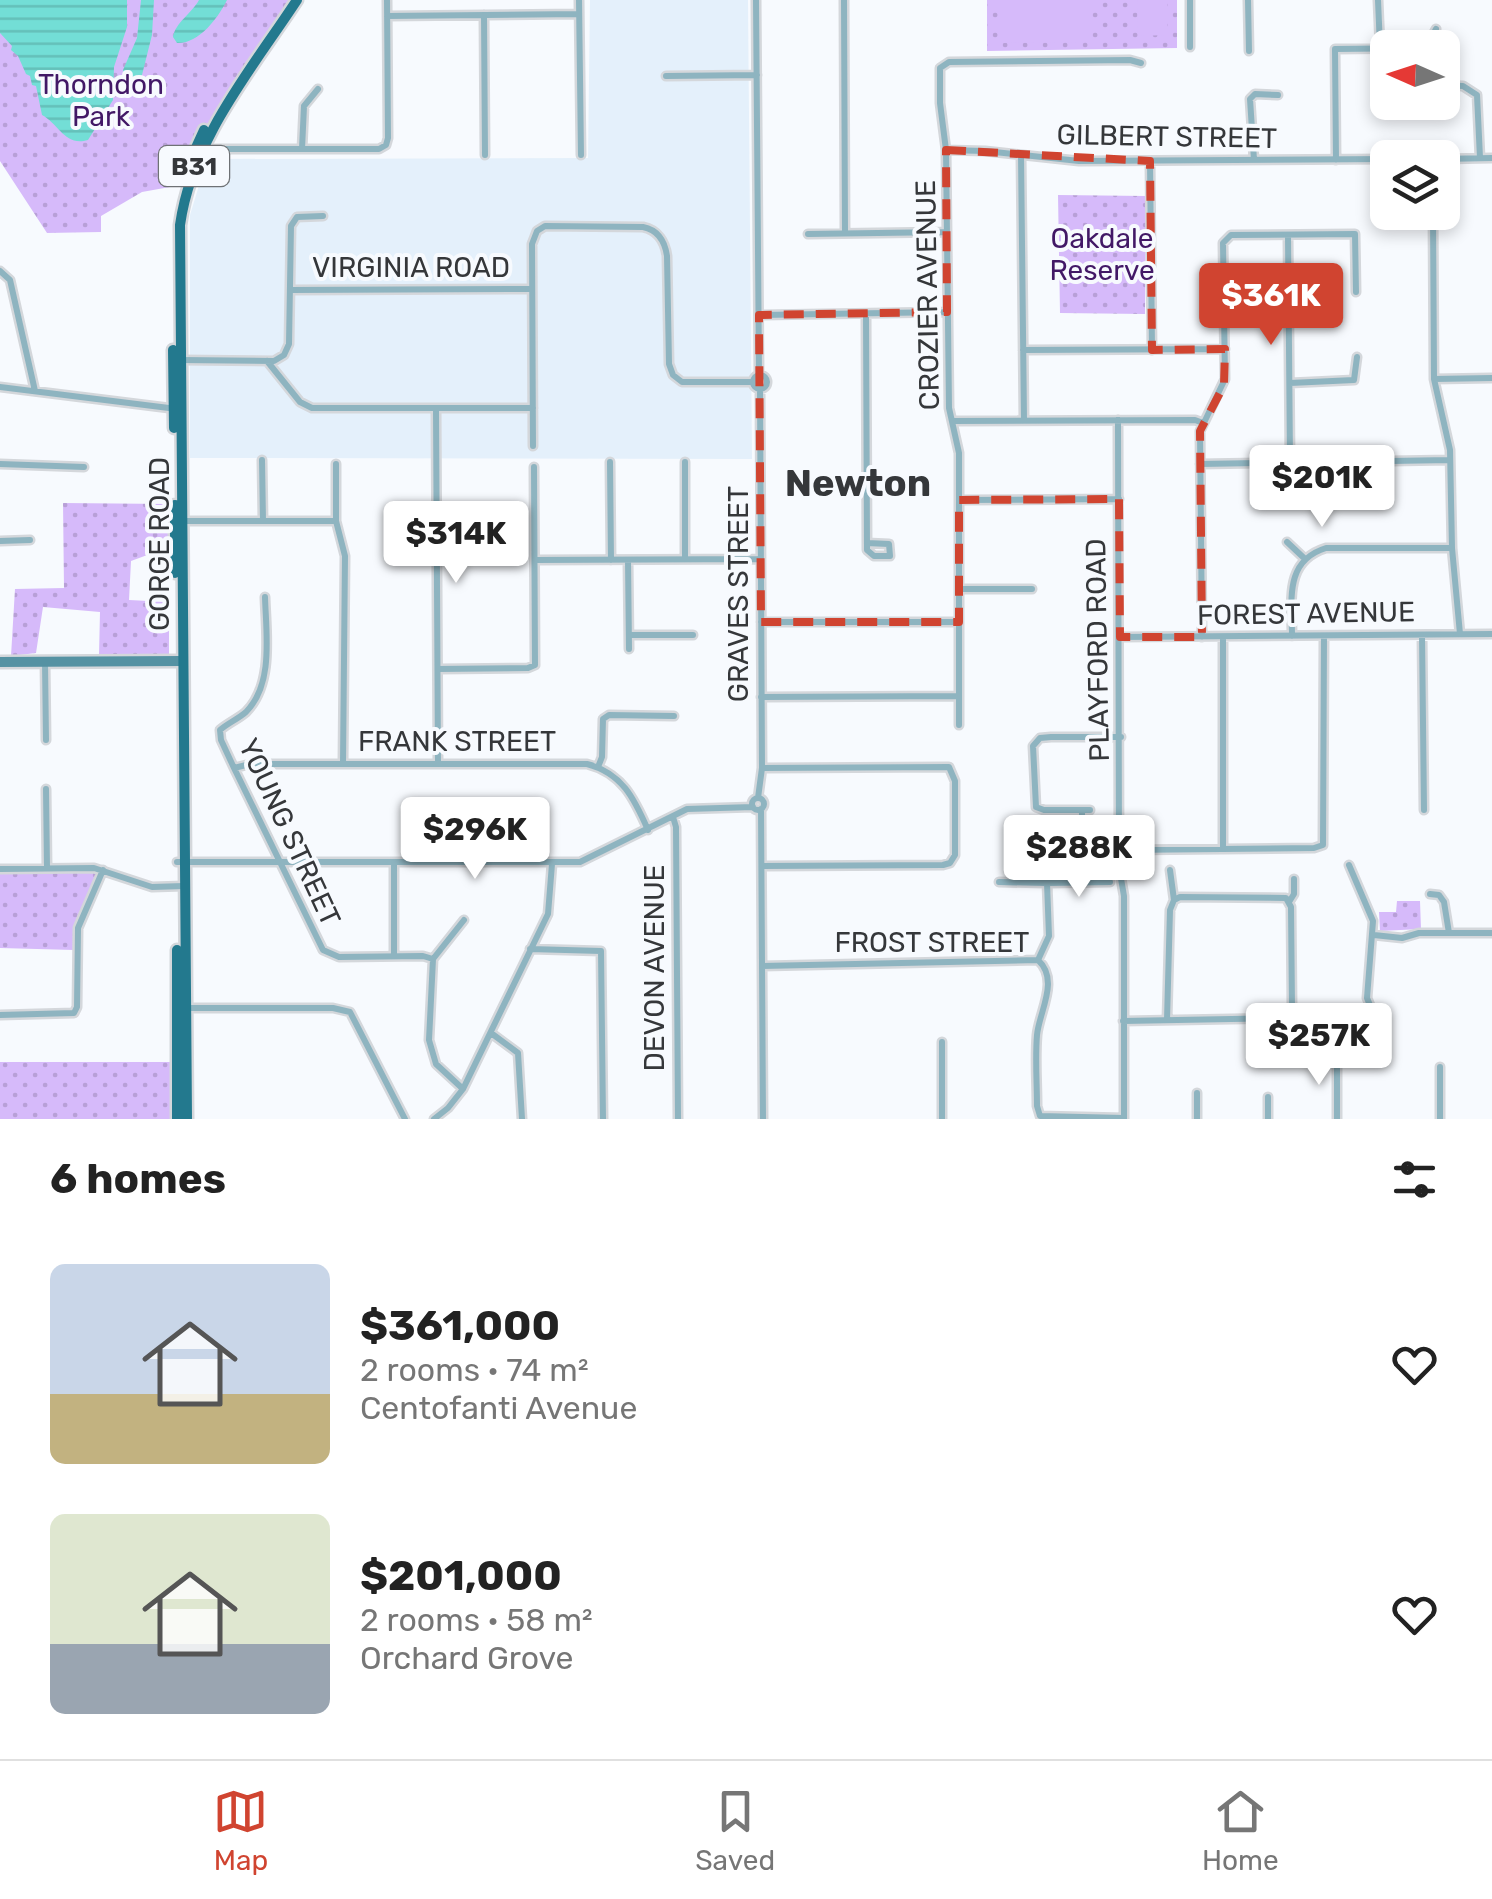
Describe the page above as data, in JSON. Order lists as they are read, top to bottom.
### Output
{
  "streets": {
    "main road": ["B31", "GORGE ROAD"],
    "street": [
      "GILBERT STREET",
      "VIRGINIA ROAD",
      "CROZIER AVENUE",
      "GRAVES STREET",
      "FOREST AVENUE",
      "PLAYFORD ROAD",
      "FRANK STREET",
      "YOUNG STREET",
      "FROST STREET",
      "DEVON AVENUE"
    ]
  },
  "crossings": [
    ["GILBERT STREET", "CROZIER AVENUE"],
    ["FOREST AVENUE", "PLAYFORD ROAD"],
    ["PLAYFORD ROAD", "FROST STREET"],
    ["FRANK STREET", "YOUNG STREET"]
  ],
  "districts": ["Newton"],
  "parks": ["Thorndon Park", "Oakdale Reserve"],
  "north": "left",
  "page": {
    "price": [
      "$361K",
      "$201K",
      "$314K",
      "$296K",
      "$288K",
      "$257K"
    ],
    "heading": "6 homes",
    "list": [
      {
        "name": "$361,000",
        "note": "2 rooms · 74 m² · Centofanti Avenue"
      },
      {
        "name": "$201,000",
        "note": "2 rooms · 58 m² · Orchard Grove"
      }
    ],
    "tabs": ["Map", "Saved", "Home"]
  }
}
